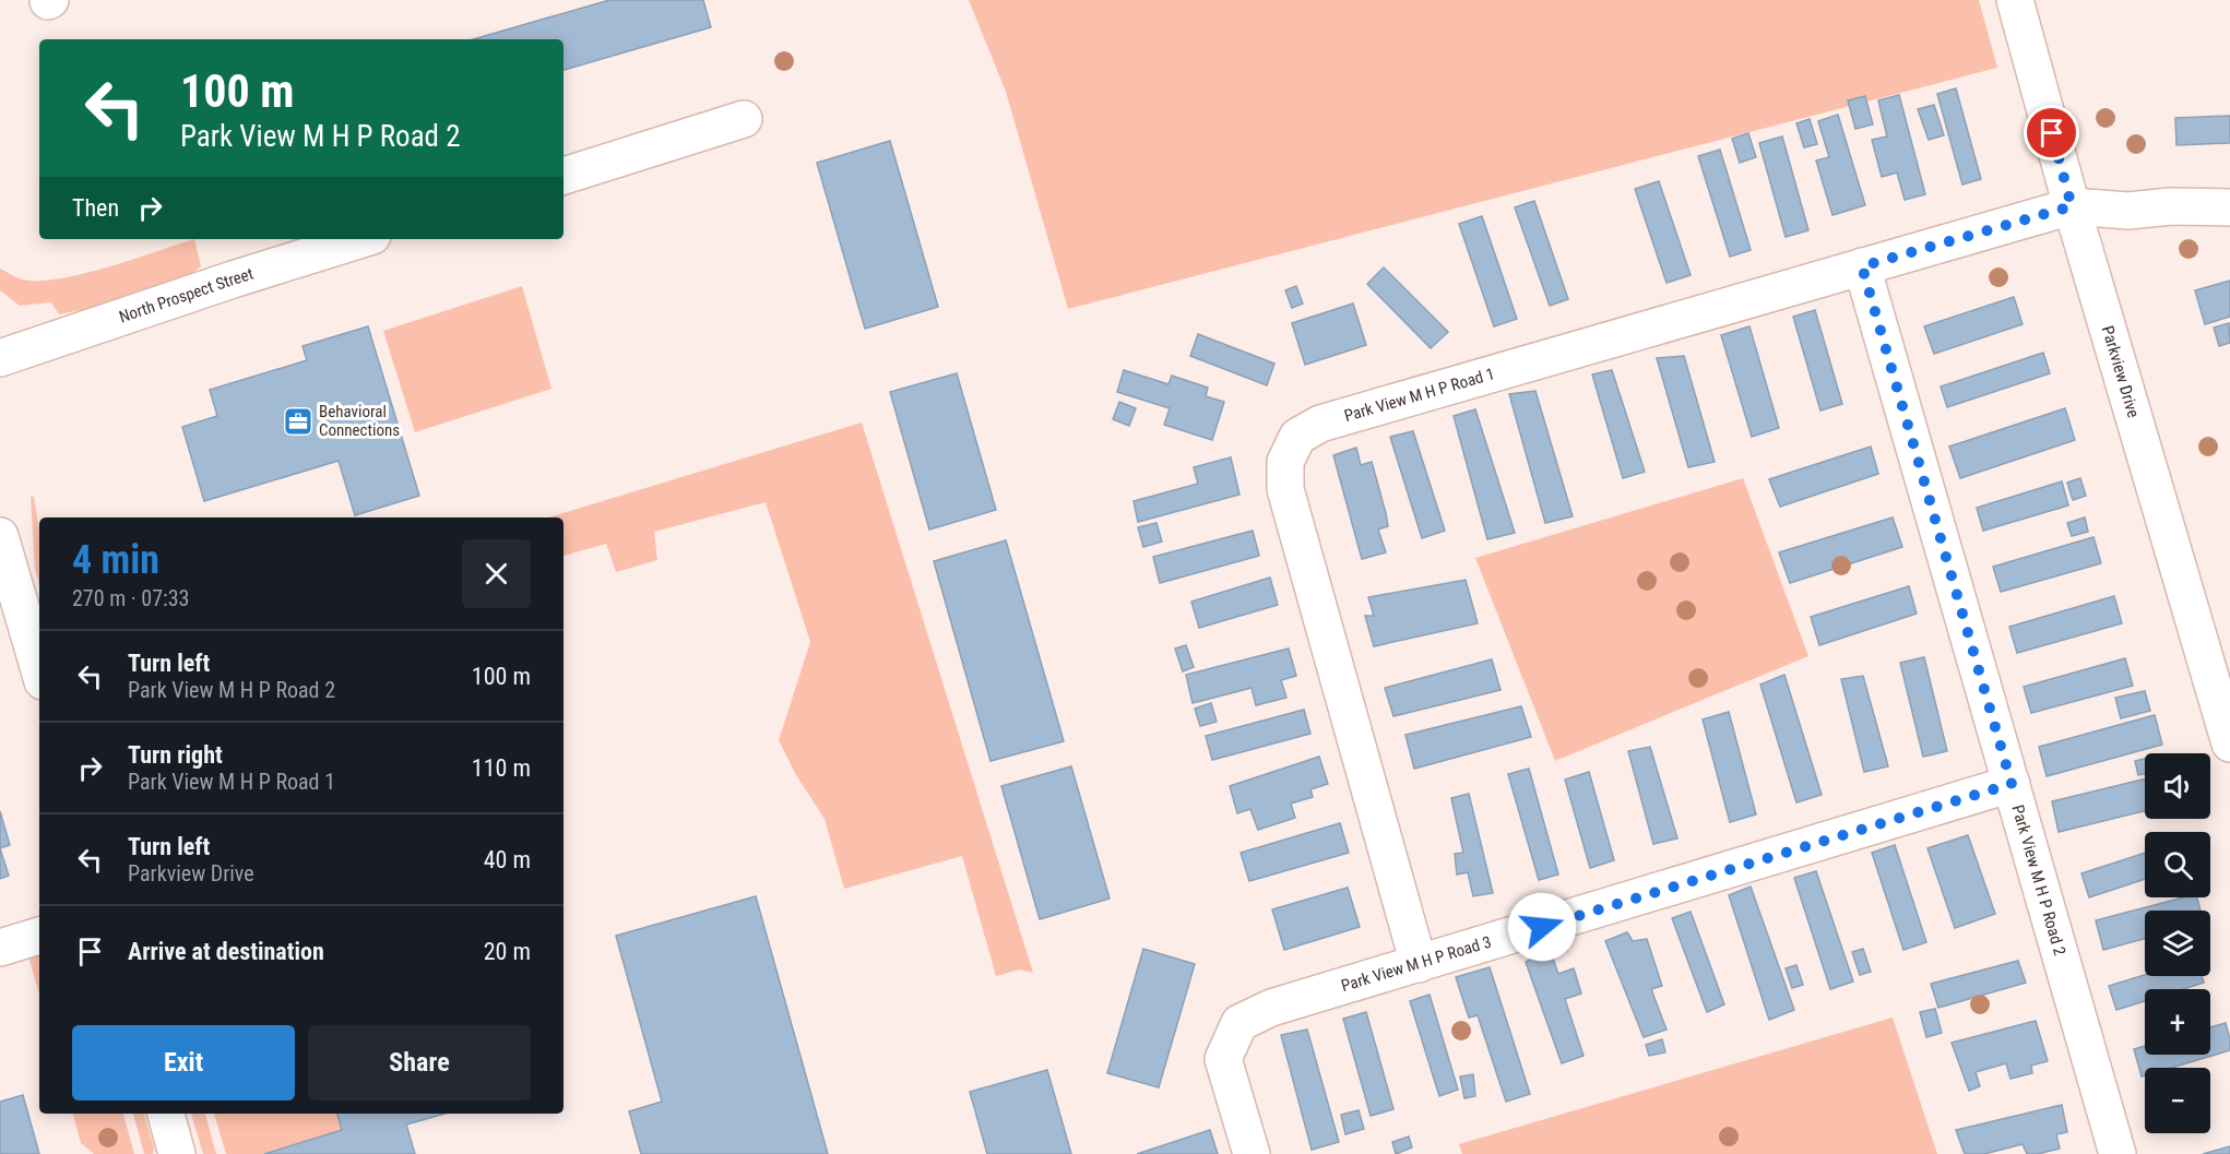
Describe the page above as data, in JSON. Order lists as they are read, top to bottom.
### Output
{
  "streets": {
    "street": [
      "North Prospect Street",
      "Parkview Drive",
      "Park View M H P Road 1",
      "Park View M H P Road 2",
      "Park View M H P Road 3"
    ]
  },
  "crossings": [
    ["Parkview Drive", "Park View M H P Road 1"],
    ["Park View M H P Road 1", "Park View M H P Road 2"],
    ["Park View M H P Road 1", "Park View M H P Road 3"],
    ["Park View M H P Road 2", "Park View M H P Road 3"]
  ],
  "places": {
    "office": ["Behavioral Connections"]
  },
  "page": {
    "turn": ["100 m", "Park View M H P Road 2"],
    "then": "Then",
    "heading": ["4 min", "270 m · 07:33"],
    "list": [
      {
        "name": "Turn left",
        "note": "Park View M H P Road 2",
        "value": "100 m"
      },
      {
        "name": "Turn right",
        "note": "Park View M H P Road 1",
        "value": "110 m"
      },
      {
        "name": "Turn left",
        "note": "Parkview Drive",
        "value": "40 m"
      },
      {
        "name": "Arrive at destination",
        "value": "20 m"
      }
    ],
    "map_buttons": ["+", "−"],
    "buttons": ["Exit", "Share"]
  }
}
